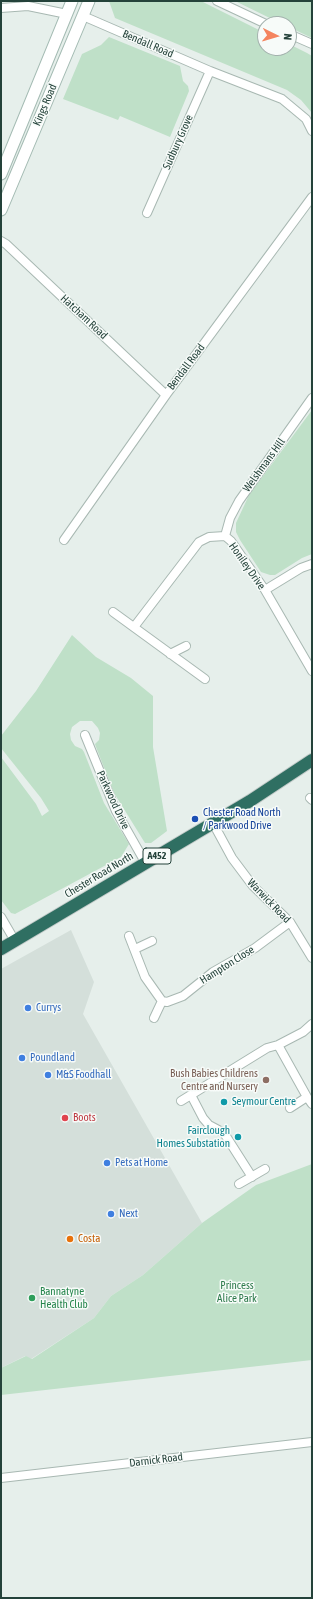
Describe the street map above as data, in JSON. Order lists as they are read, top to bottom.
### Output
{
  "streets": {
    "highway": ["A452", "Chester Road North"],
    "main road": ["Kings Road"],
    "street": [
      "Bendall Road",
      "Sudbury Grove",
      "Hatcham Road",
      "Welshmans Hill",
      "Honiley Drive",
      "Parkwood Drive",
      "Warwick Road",
      "Hampton Close",
      "Darnick Road"
    ]
  },
  "crossings": [
    ["Bendall Road", "Kings Road"],
    ["Bendall Road", "Sudbury Grove"],
    ["Bendall Road", "Hatcham Road"],
    ["Welshmans Hill", "Honiley Drive"],
    ["Parkwood Drive", "Chester Road North"],
    ["Chester Road North", "Warwick Road"],
    ["Warwick Road", "Hampton Close"]
  ],
  "parks": ["Princess Alice Park"],
  "places": [
    "Chester Road North / Parkwood Drive",
    "Currys",
    "Poundland",
    "M&S Foodhall",
    "Bush Babies Childrens Centre and Nursery",
    "Seymour Centre",
    "Boots",
    "Fairclough Homes Substation",
    "Pets at Home",
    "Next",
    "Costa",
    "Bannatyne Health Club"
  ],
  "north": "right"
}
